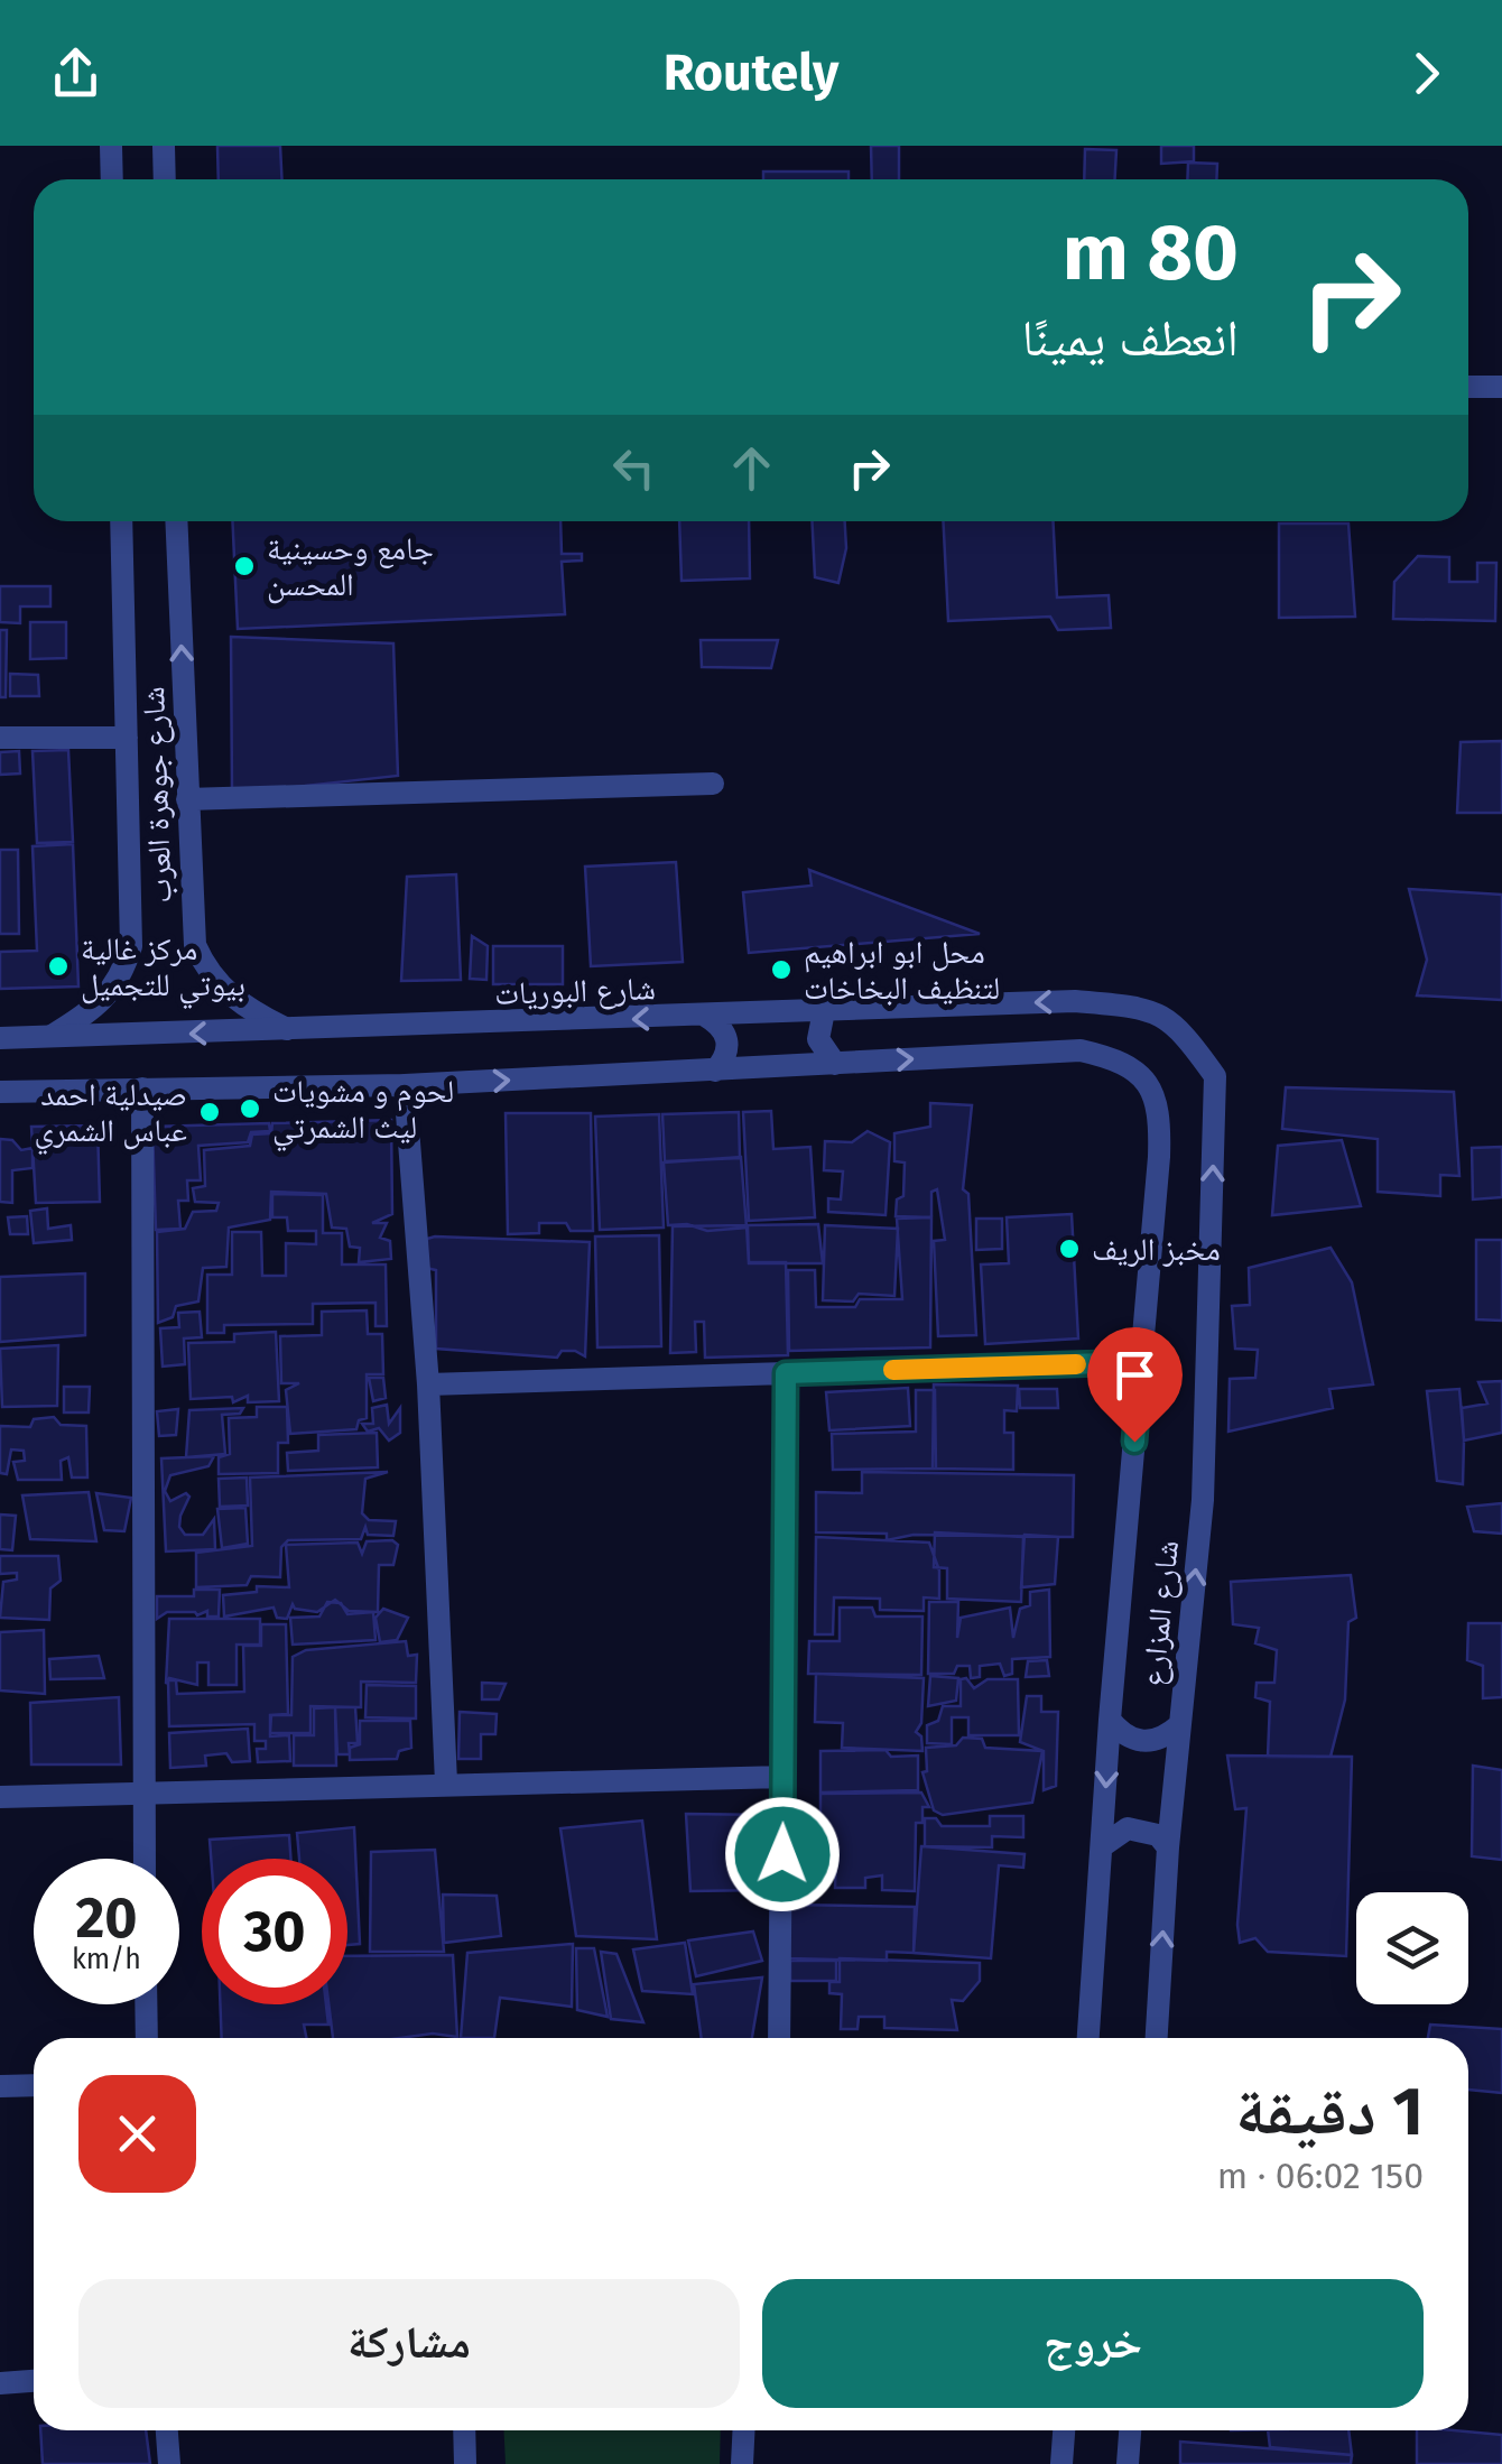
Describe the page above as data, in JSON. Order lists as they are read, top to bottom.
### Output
{
  "streets": {
    "street": ["شارع جوهرة العرب", "شارع البوريات", "شارع المزارع"]
  },
  "crossings": [
    ["شارع جوهرة العرب", "شارع البوريات"],
    ["شارع البوريات", "شارع المزارع"]
  ],
  "places": [
    "جامع وحسينية المحسن",
    "مركز غالية بيوتي للتجميل",
    "محل ابو ابراهيم لتنظيف البخاخات",
    "لحوم و مشويات ليث الشمرتي",
    "صيدلية احمد عباس الشمري",
    "مخبز الريف"
  ],
  "page": {
    "header": "Routely",
    "turn": ["80 m", "انعطف يمينًا"],
    "speed": "20 km/h",
    "limit": "30",
    "heading": ["1 دقيقة", "150 m · 06:02"],
    "buttons": ["خروج", "مشاركة"]
  }
}
